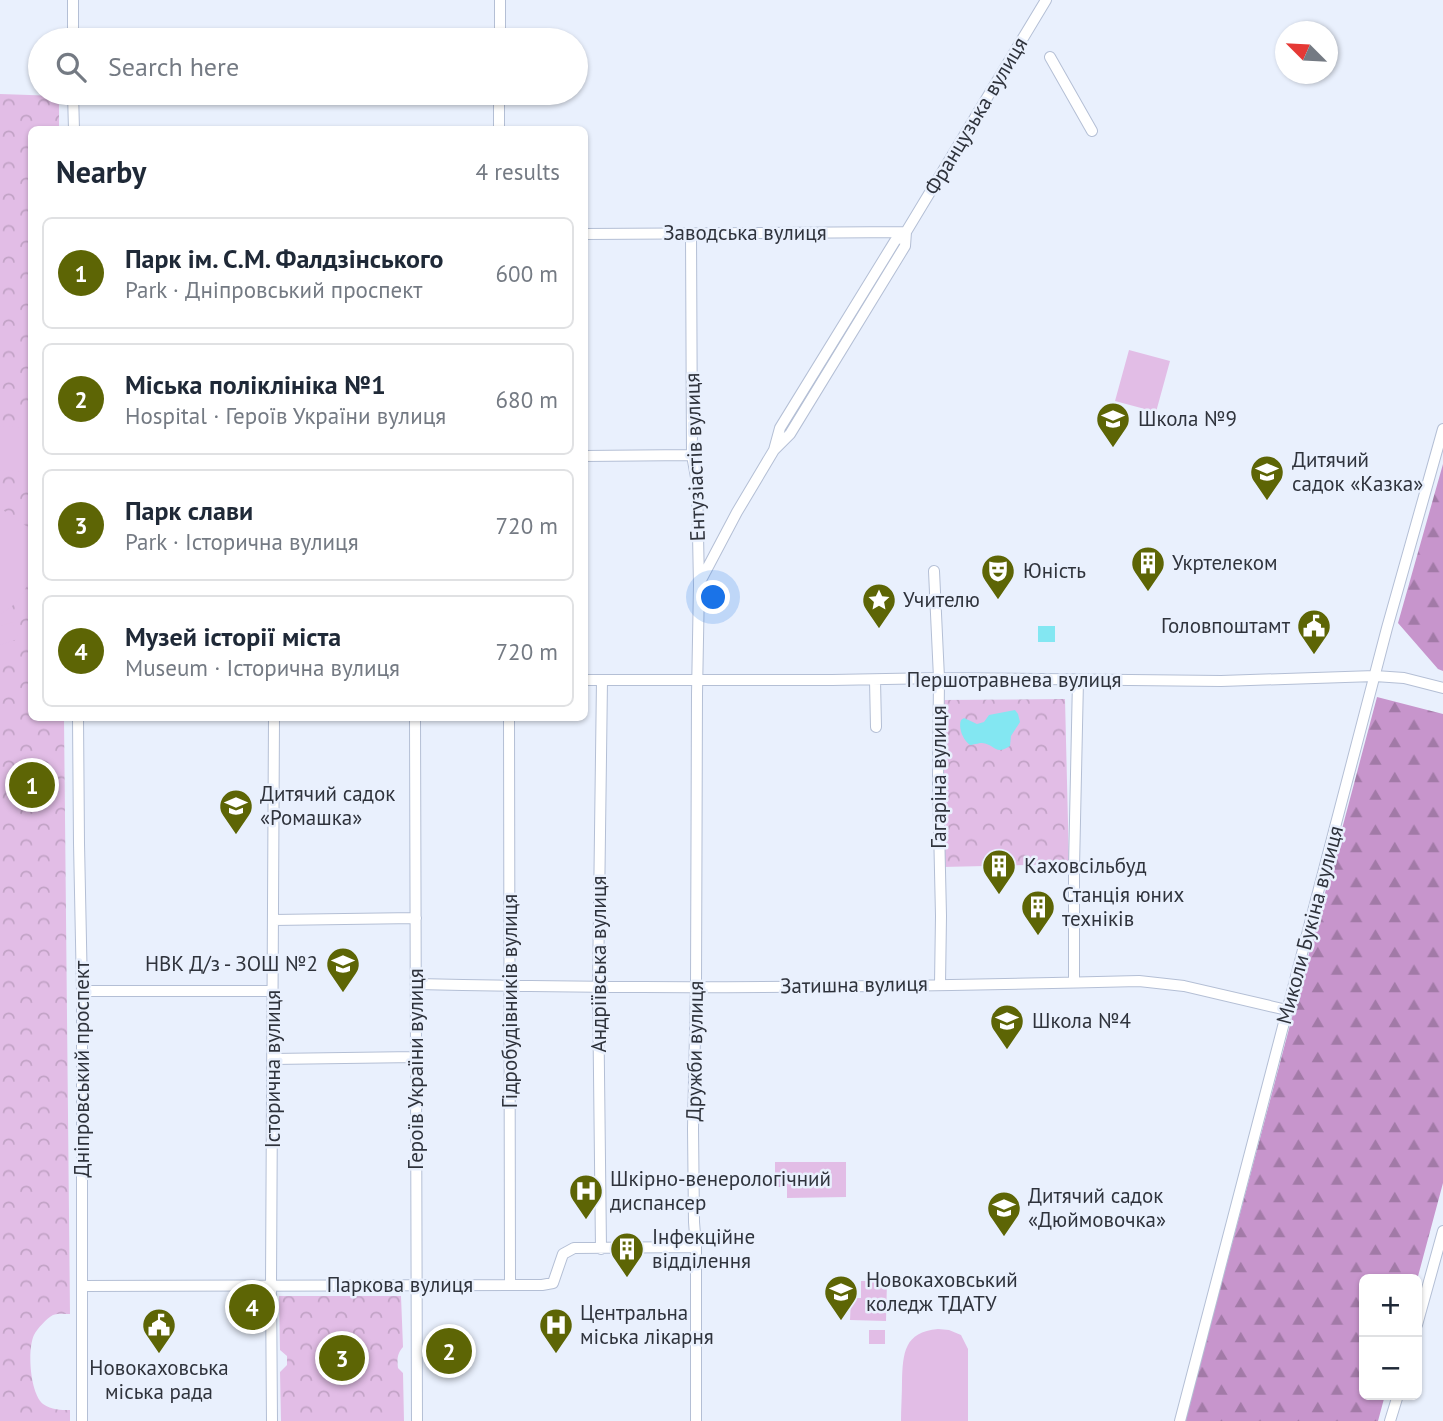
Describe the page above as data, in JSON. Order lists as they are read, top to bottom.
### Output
{
  "streets": {
    "street": [
      "Французька вулиця",
      "Заводська вулиця",
      "Ентузіастів вулиця",
      "Першотравнева вулиця",
      "Гагаріна вулиця",
      "Миколи Букіна вулиця",
      "Андріївська вулиця",
      "Затишна вулиця",
      "Гідробудівників вулиця",
      "Дружби вулиця",
      "Дніпровський проспект",
      "Історична вулиця",
      "Героїв України вулиця",
      "Паркова вулиця"
    ]
  },
  "crossings": [
    ["Французька вулиця", "Заводська вулиця"],
    ["Французька вулиця", "Ентузіастів вулиця"],
    ["Заводська вулиця", "Ентузіастів вулиця"],
    ["Ентузіастів вулиця", "Першотравнева вулиця"],
    ["Ентузіастів вулиця", "Дружби вулиця"],
    ["Першотравнева вулиця", "Гагаріна вулиця"],
    ["Першотравнева вулиця", "Миколи Букіна вулиця"],
    ["Першотравнева вулиця", "Андріївська вулиця"],
    ["Першотравнева вулиця", "Дружби вулиця"],
    ["Гагаріна вулиця", "Затишна вулиця"],
    ["Миколи Букіна вулиця", "Затишна вулиця"],
    ["Андріївська вулиця", "Затишна вулиця"],
    ["Андріївська вулиця", "Паркова вулиця"],
    ["Затишна вулиця", "Гідробудівників вулиця"],
    ["Затишна вулиця", "Дружби вулиця"],
    ["Затишна вулиця", "Героїв України вулиця"],
    ["Гідробудівників вулиця", "Паркова вулиця"],
    ["Дружби вулиця", "Паркова вулиця"],
    ["Дніпровський проспект", "Паркова вулиця"],
    ["Історична вулиця", "Паркова вулиця"],
    ["Героїв України вулиця", "Паркова вулиця"]
  ],
  "places": {
    "school or university": [
      "Школа №9",
      "Дитячий садок «Казка»",
      "Дитячий садок «Ромашка»",
      "НВК Д/з - ЗОШ №2",
      "Школа №4",
      "Дитячий садок «Дюймовочка»",
      "Новокаховський коледж ТДАТУ"
    ],
    "building": [
      "Укртелеком",
      "Каховсільбуд",
      "Станція юних техніків",
      "Інфекційне відділення"
    ],
    "theatre": ["Юність"],
    "place": ["Учителю"],
    "public building": ["Головпоштамт", "Новокаховська міська рада"],
    "hospital": ["Шкірно-венерологічний диспансер", "Центральна міська лікарня"]
  },
  "north": "top left",
  "page": {
    "search": "Search here",
    "heading": ["Nearby", "4 results"],
    "list": [
      {
        "mark": "1",
        "name": "Парк ім. С.М. Фалдзінського",
        "note": "Park · Дніпровський проспект",
        "value": "600 m"
      },
      {
        "mark": "2",
        "name": "Міська поліклініка №1",
        "note": "Hospital · Героїв України вулиця",
        "value": "680 m"
      },
      {
        "mark": "3",
        "name": "Парк слави",
        "note": "Park · Історична вулиця",
        "value": "720 m"
      },
      {
        "mark": "4",
        "name": "Музей історії міста",
        "note": "Museum · Історична вулиця",
        "value": "720 m"
      }
    ],
    "pins": [
      "1",
      "4",
      "2",
      "3"
    ],
    "map_buttons": ["+", "−"]
  }
}
